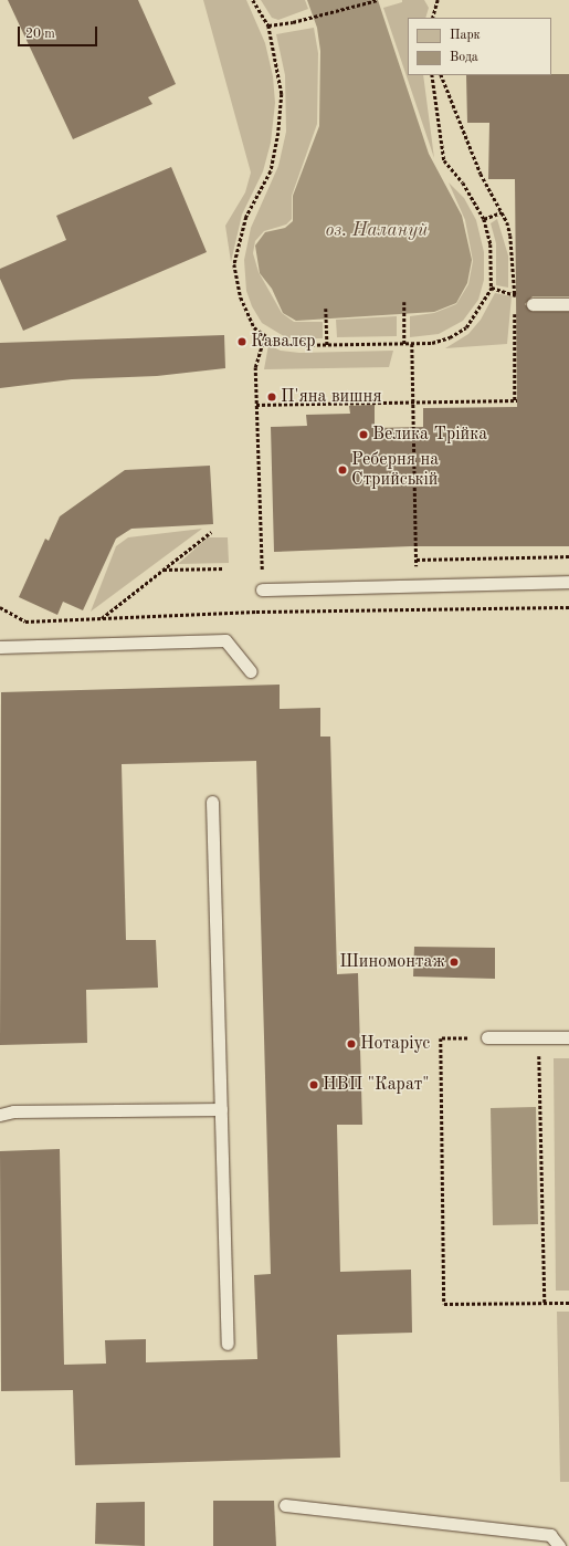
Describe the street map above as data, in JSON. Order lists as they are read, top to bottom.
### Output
{
  "water": ["оз. Налануй"],
  "places": [
    "Кавалєр",
    "П'яна вишня",
    "Велика Трійка",
    "Реберня на Стрийській",
    "Шиномонтаж",
    "Нотаріус",
    "НВП \"Карат\""
  ],
  "legend": ["Парк", "Вода"],
  "scale_bar": "20 m"
}
